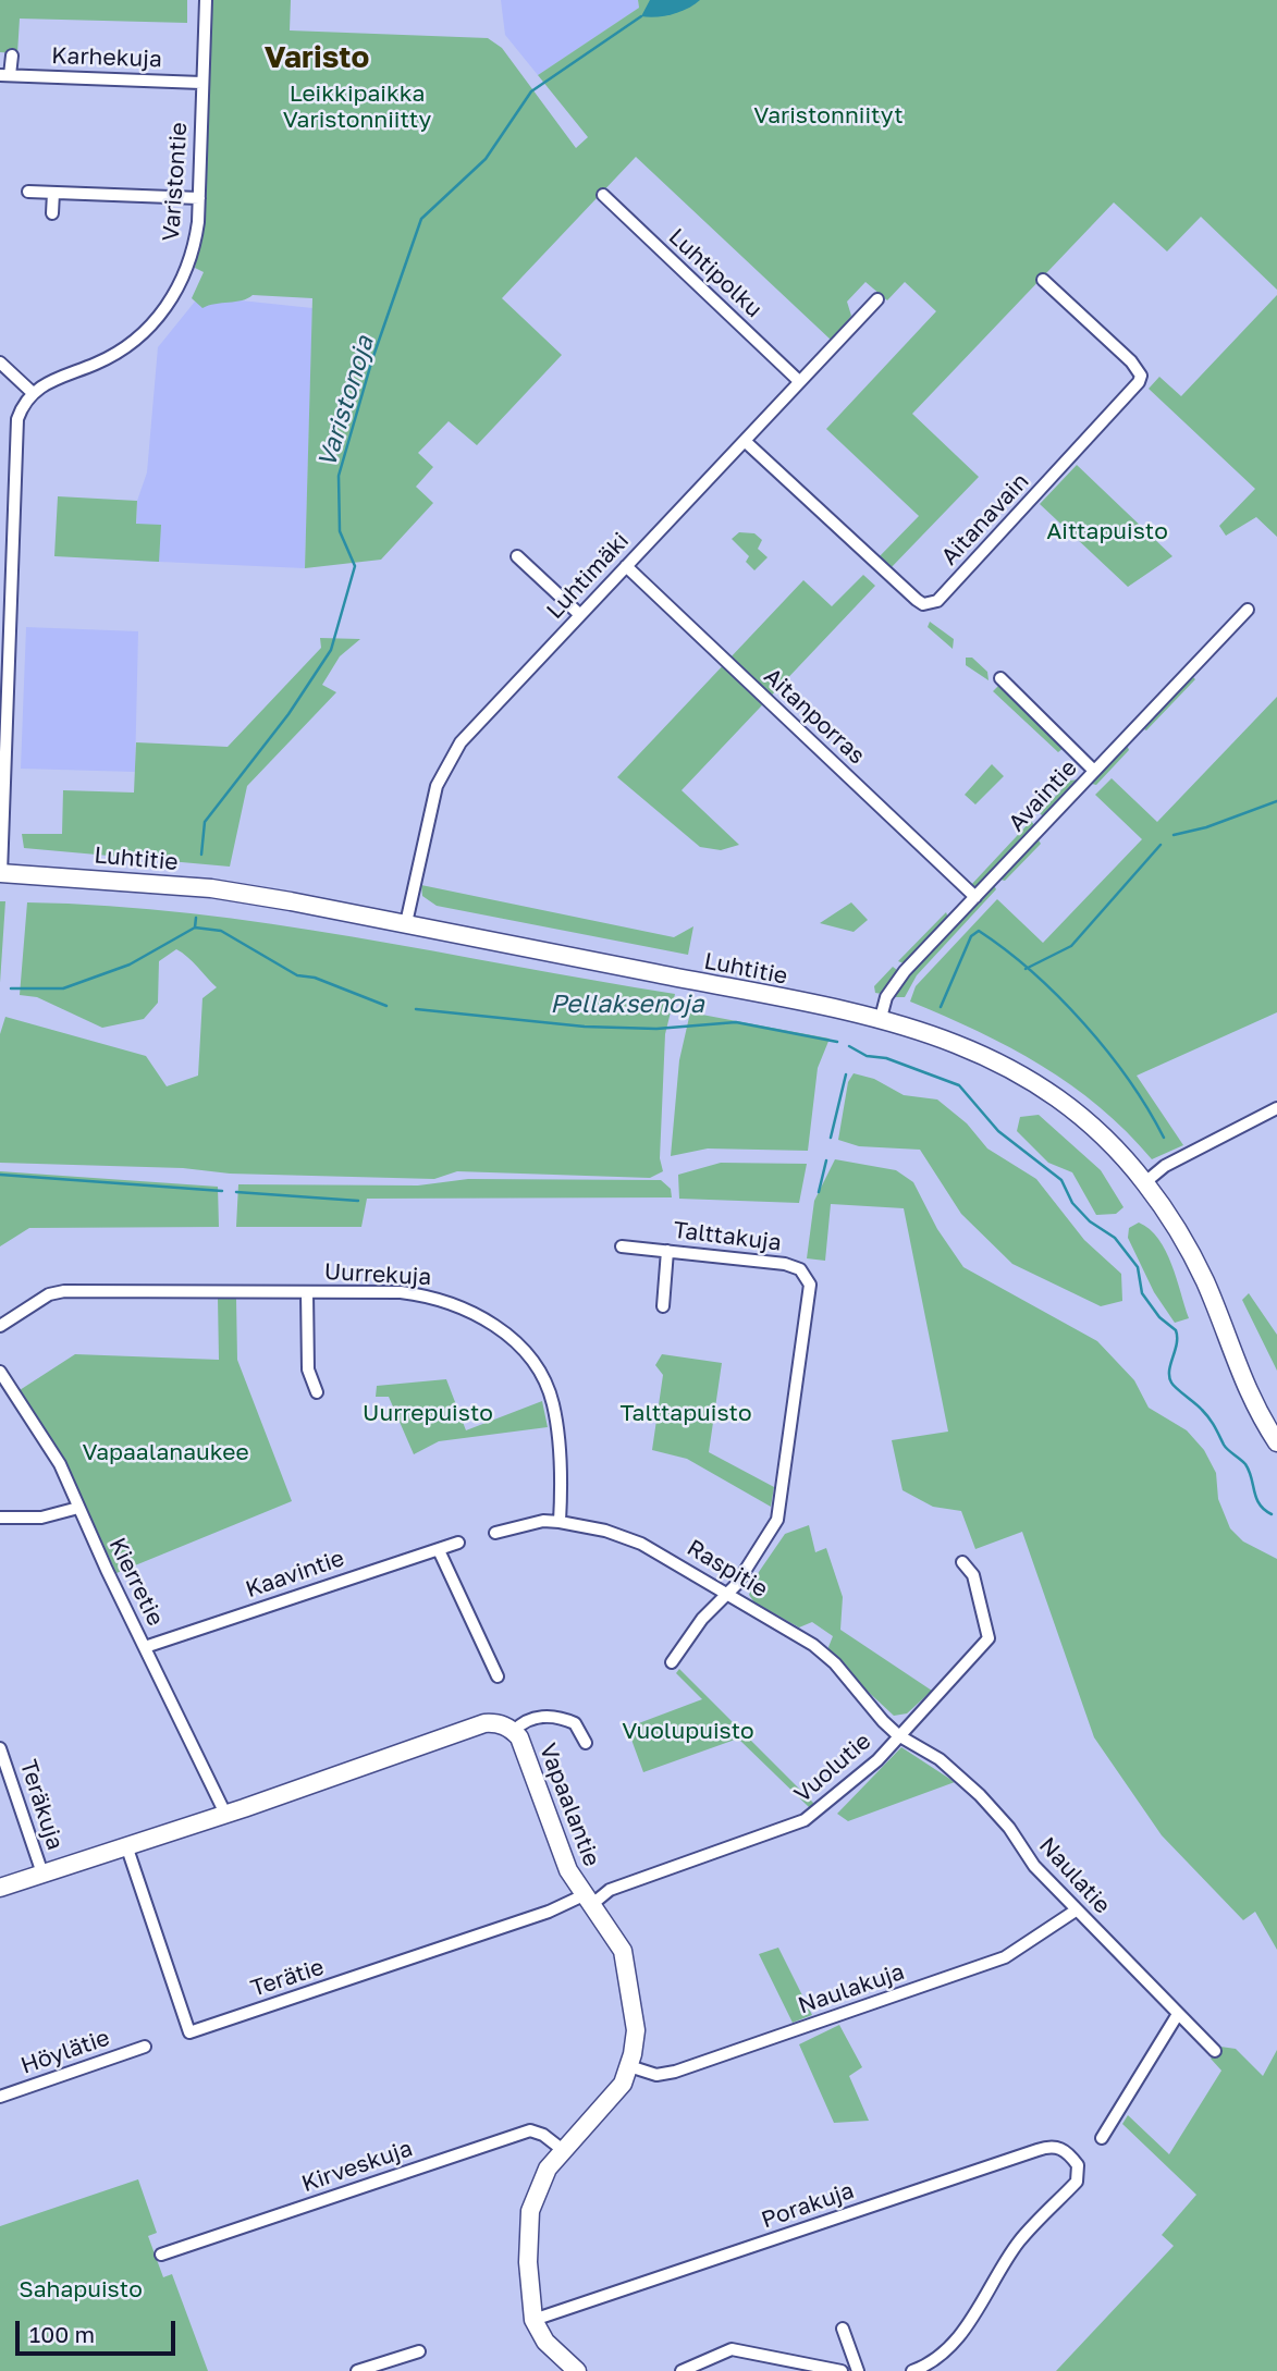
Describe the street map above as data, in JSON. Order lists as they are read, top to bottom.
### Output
{
  "streets": {
    "street": [
      "Karhekuja",
      "Varistontie",
      "Luhtipolku",
      "Aitanavain",
      "Luhtimäki",
      "Aitanporras",
      "Avaintie",
      "Luhtitie",
      "Talttakuja",
      "Uurrekuja",
      "Raspitie",
      "Kaavintie",
      "Kierretie",
      "Vuolutie",
      "Teräkuja",
      "Vapaalantie",
      "Naulatie",
      "Terätie",
      "Naulakuja",
      "Höylätie",
      "Kirveskuja",
      "Porakuja"
    ]
  },
  "crossings": [
    ["Karhekuja", "Varistontie"],
    ["Luhtipolku", "Luhtimäki"],
    ["Aitanavain", "Luhtimäki"],
    ["Luhtimäki", "Aitanporras"],
    ["Luhtimäki", "Luhtitie"],
    ["Aitanporras", "Avaintie"],
    ["Avaintie", "Luhtitie"],
    ["Talttakuja", "Raspitie"],
    ["Uurrekuja", "Raspitie"],
    ["Raspitie", "Vuolutie"],
    ["Raspitie", "Naulatie"],
    ["Kaavintie", "Kierretie"],
    ["Kierretie", "Vapaalantie"],
    ["Vuolutie", "Vapaalantie"],
    ["Vuolutie", "Naulatie"],
    ["Vuolutie", "Terätie"],
    ["Teräkuja", "Vapaalantie"],
    ["Vapaalantie", "Terätie"],
    ["Vapaalantie", "Naulakuja"],
    ["Vapaalantie", "Kirveskuja"],
    ["Vapaalantie", "Porakuja"],
    ["Naulatie", "Naulakuja"]
  ],
  "districts": ["Varisto"],
  "water": ["Varistonoja", "Pellaksenoja"],
  "parks": [
    "Leikkipaikka Varistonniitty",
    "Varistonniityt",
    "Aittapuisto",
    "Uurrepuisto",
    "Talttapuisto",
    "Vapaalanaukee",
    "Vuolupuisto",
    "Sahapuisto"
  ],
  "scale_bar": "100 m"
}
